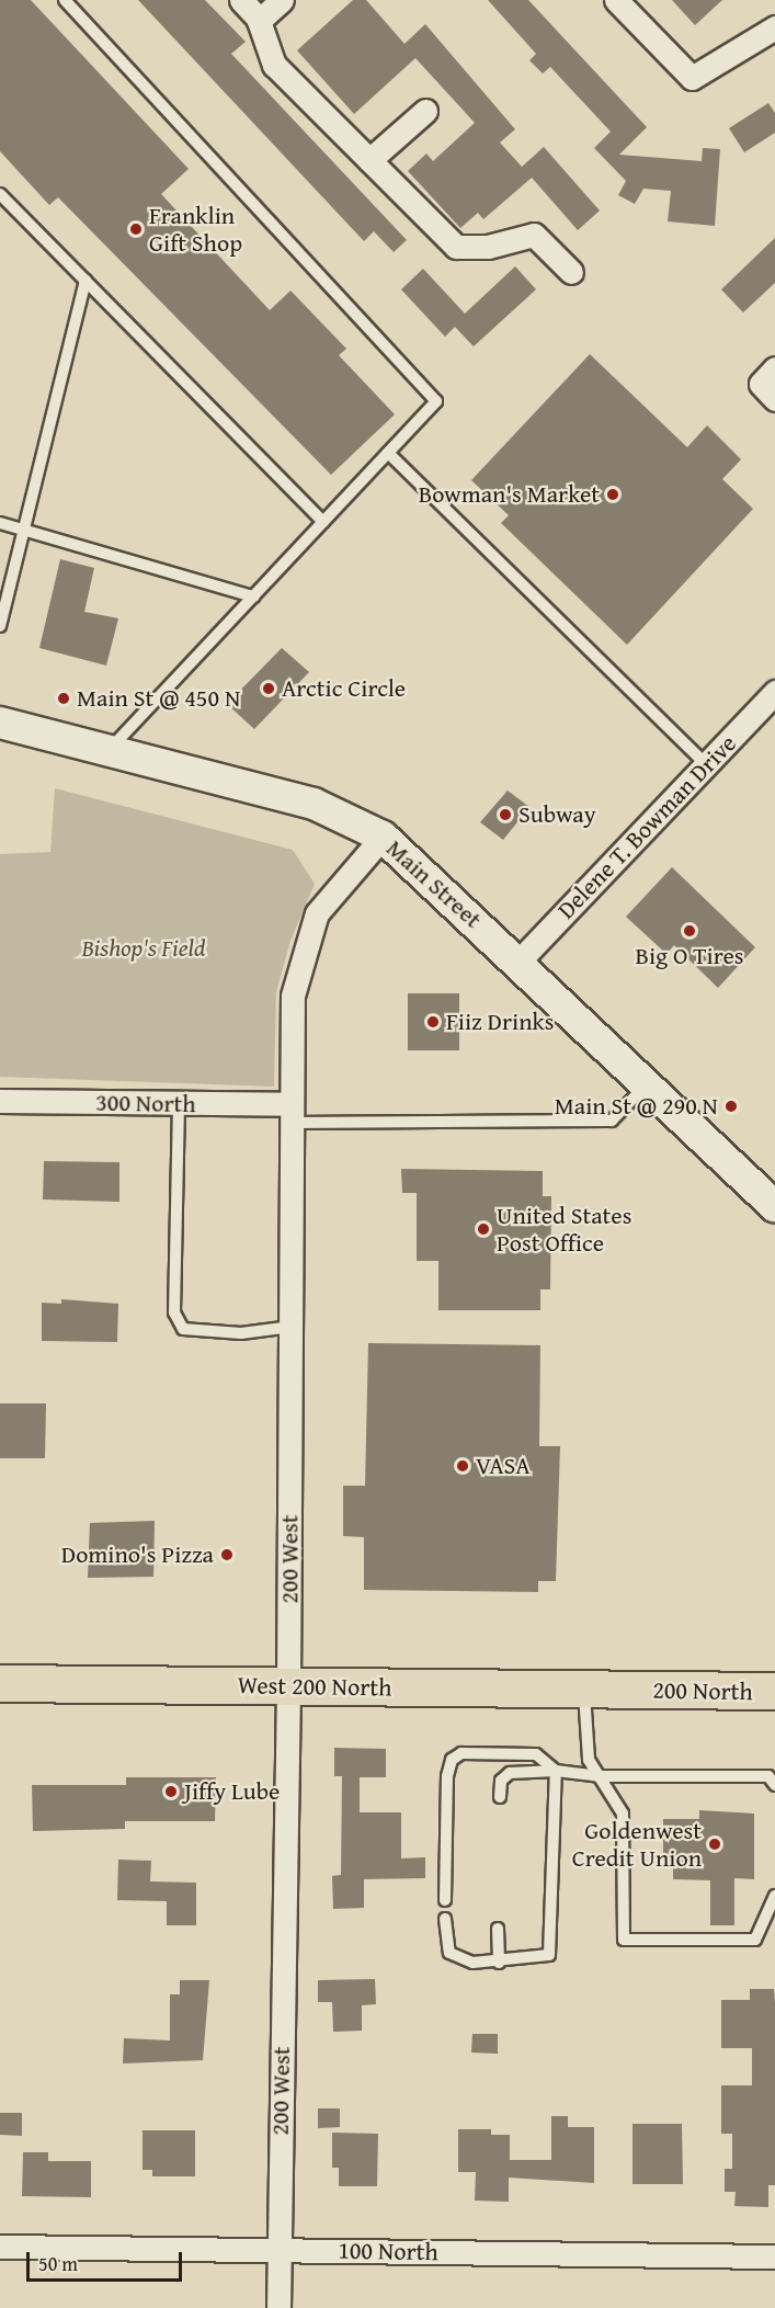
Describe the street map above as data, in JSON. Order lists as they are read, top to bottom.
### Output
{
  "streets": {
    "main road": ["Main Street", "West 200 North", "200 North"],
    "street": [
      "Delene T. Bowman Drive",
      "300 North",
      "200 West",
      "100 North"
    ]
  },
  "crossings": [
    ["Delene T. Bowman Drive", "Main Street"],
    ["Main Street", "200 West"],
    ["300 North", "200 West"],
    ["200 West", "West 200 North"],
    ["200 West", "100 North"],
    ["West 200 North", "200 North"]
  ],
  "parks": ["Bishop's Field"],
  "places": [
    "Franklin Gift Shop",
    "Bowman's Market",
    "Arctic Circle",
    "Main St @ 450 N",
    "Subway",
    "Big O Tires",
    "Fiiz Drinks",
    "Main St @ 290 N",
    "United States Post Office",
    "VASA",
    "Domino's Pizza",
    "Jiffy Lube",
    "Goldenwest Credit Union"
  ],
  "scale_bar": "50 m"
}
